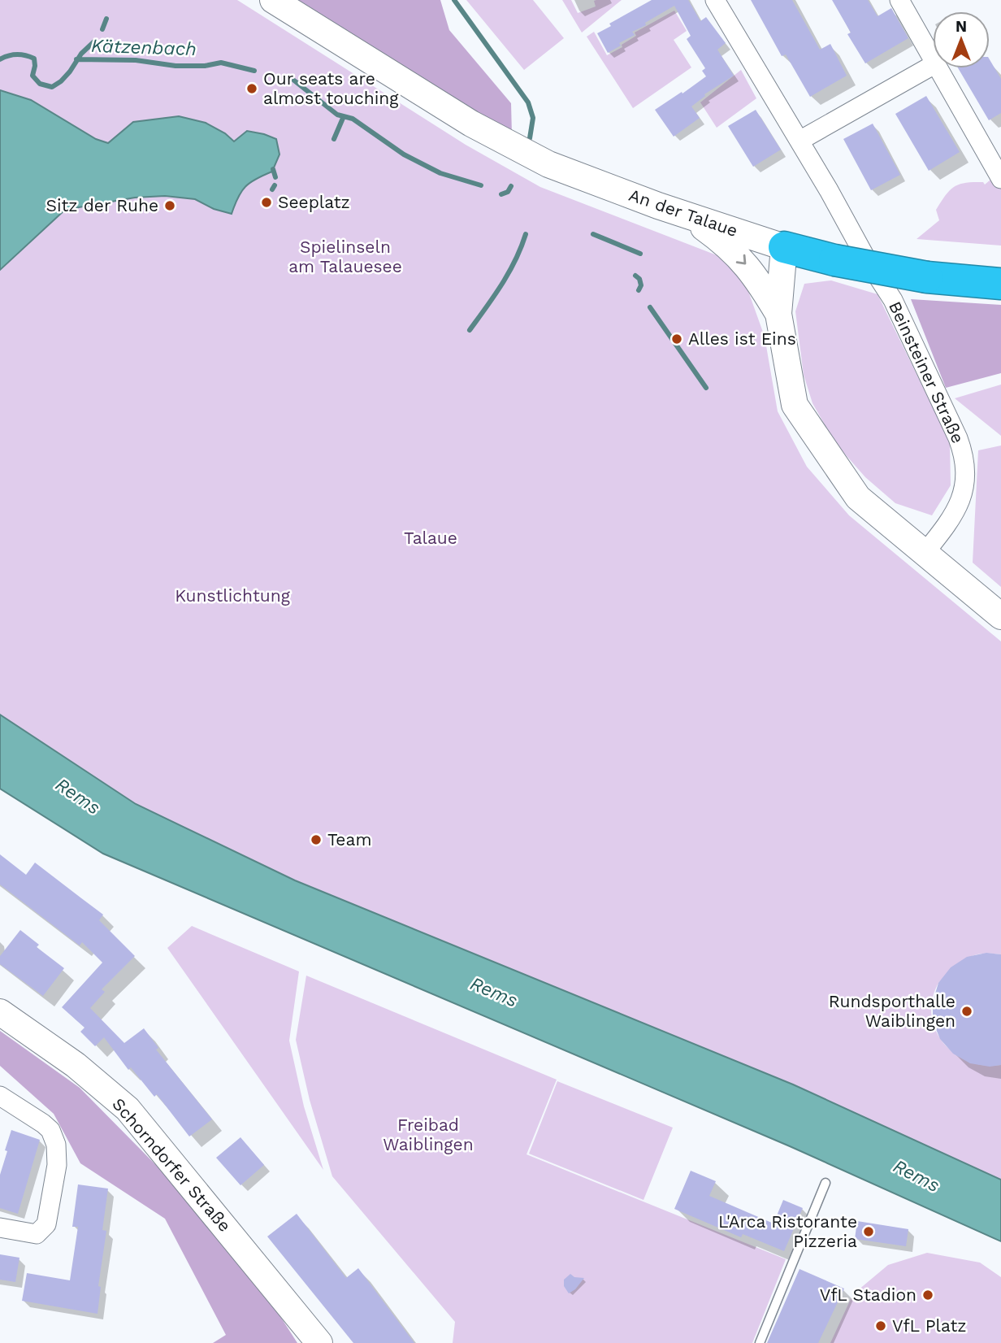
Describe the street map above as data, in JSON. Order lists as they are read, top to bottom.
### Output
{
  "streets": {
    "street": ["An der Talaue", "Beinsteiner Straße", "Schorndorfer Straße"]
  },
  "water": ["Kätzenbach", "Rems"],
  "parks": [
    "Spielinseln am Talauesee",
    "Talaue",
    "Kunstlichtung",
    "Freibad Waiblingen"
  ],
  "places": [
    "Our seats are almost touching",
    "Seeplatz",
    "Sitz der Ruhe",
    "Alles ist Eins",
    "Team",
    "Rundsporthalle Waiblingen",
    "L'Arca Ristorante Pizzeria",
    "VfL Stadion",
    "VfL Platz"
  ],
  "north": "top"
}
